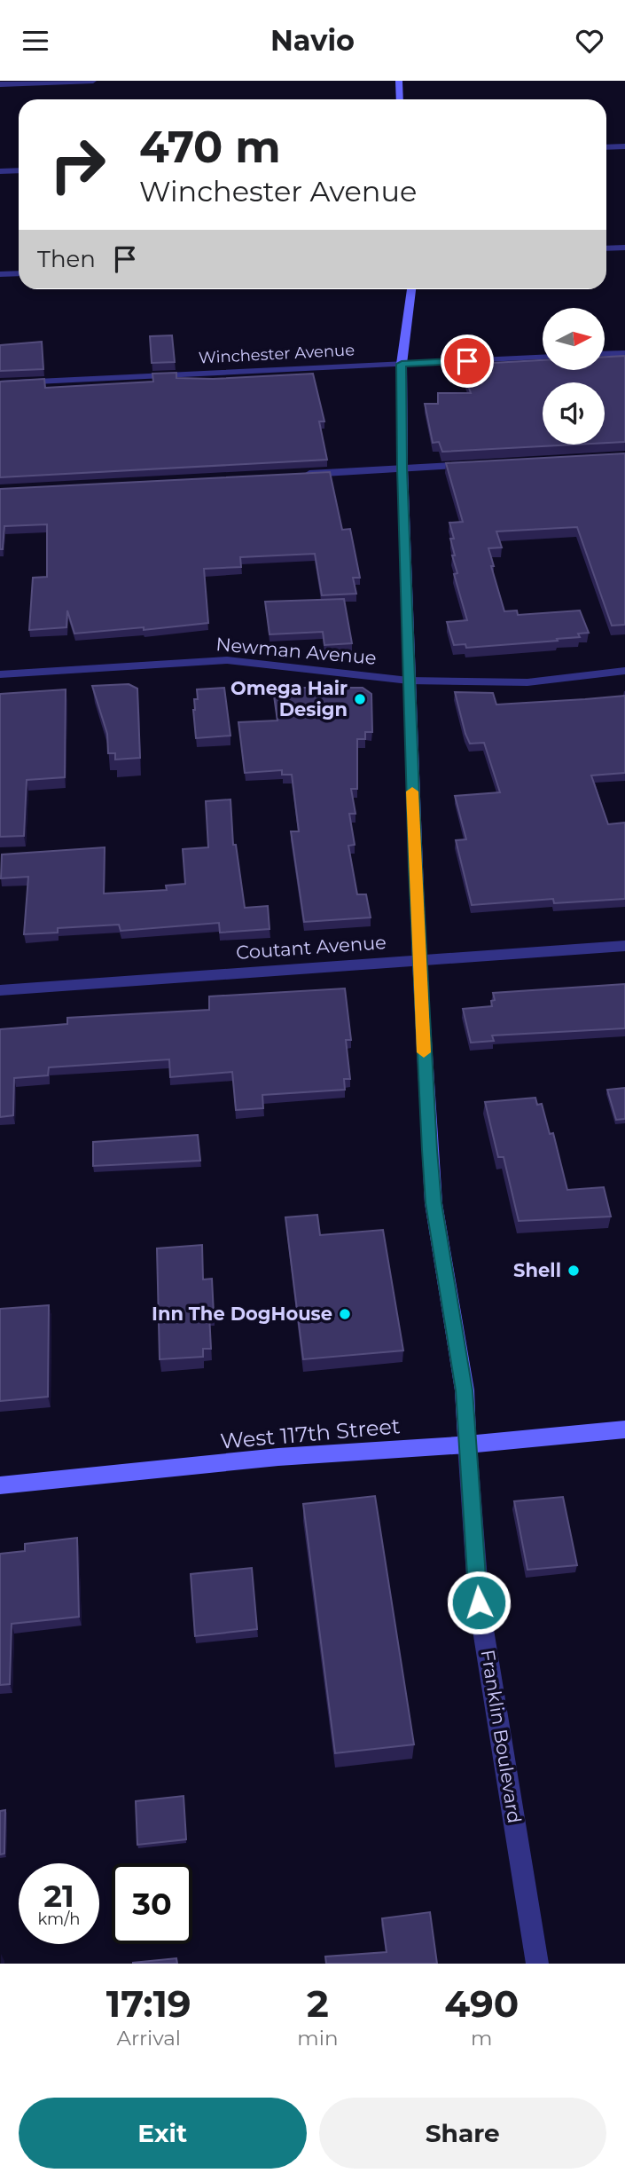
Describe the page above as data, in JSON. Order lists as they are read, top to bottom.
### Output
{
  "streets": {
    "street": [
      "Winchester Avenue",
      "Newman Avenue",
      "Coutant Avenue",
      "West 117th Street",
      "Franklin Boulevard"
    ]
  },
  "crossings": [
    ["Winchester Avenue", "Franklin Boulevard"],
    ["Newman Avenue", "Franklin Boulevard"],
    ["Coutant Avenue", "Franklin Boulevard"],
    ["West 117th Street", "Franklin Boulevard"]
  ],
  "places": ["Omega Hair Design", "Shell", "Inn The DogHouse"],
  "north": "right",
  "page": {
    "header": "Navio",
    "turn": ["470 m", "Winchester Avenue"],
    "then": "Then",
    "speed": "21 km/h",
    "limit": "30",
    "eta": [
      "17:19",
      "Arrival",
      "2",
      "min",
      "490",
      "m"
    ],
    "buttons": ["Exit", "Share"]
  }
}
